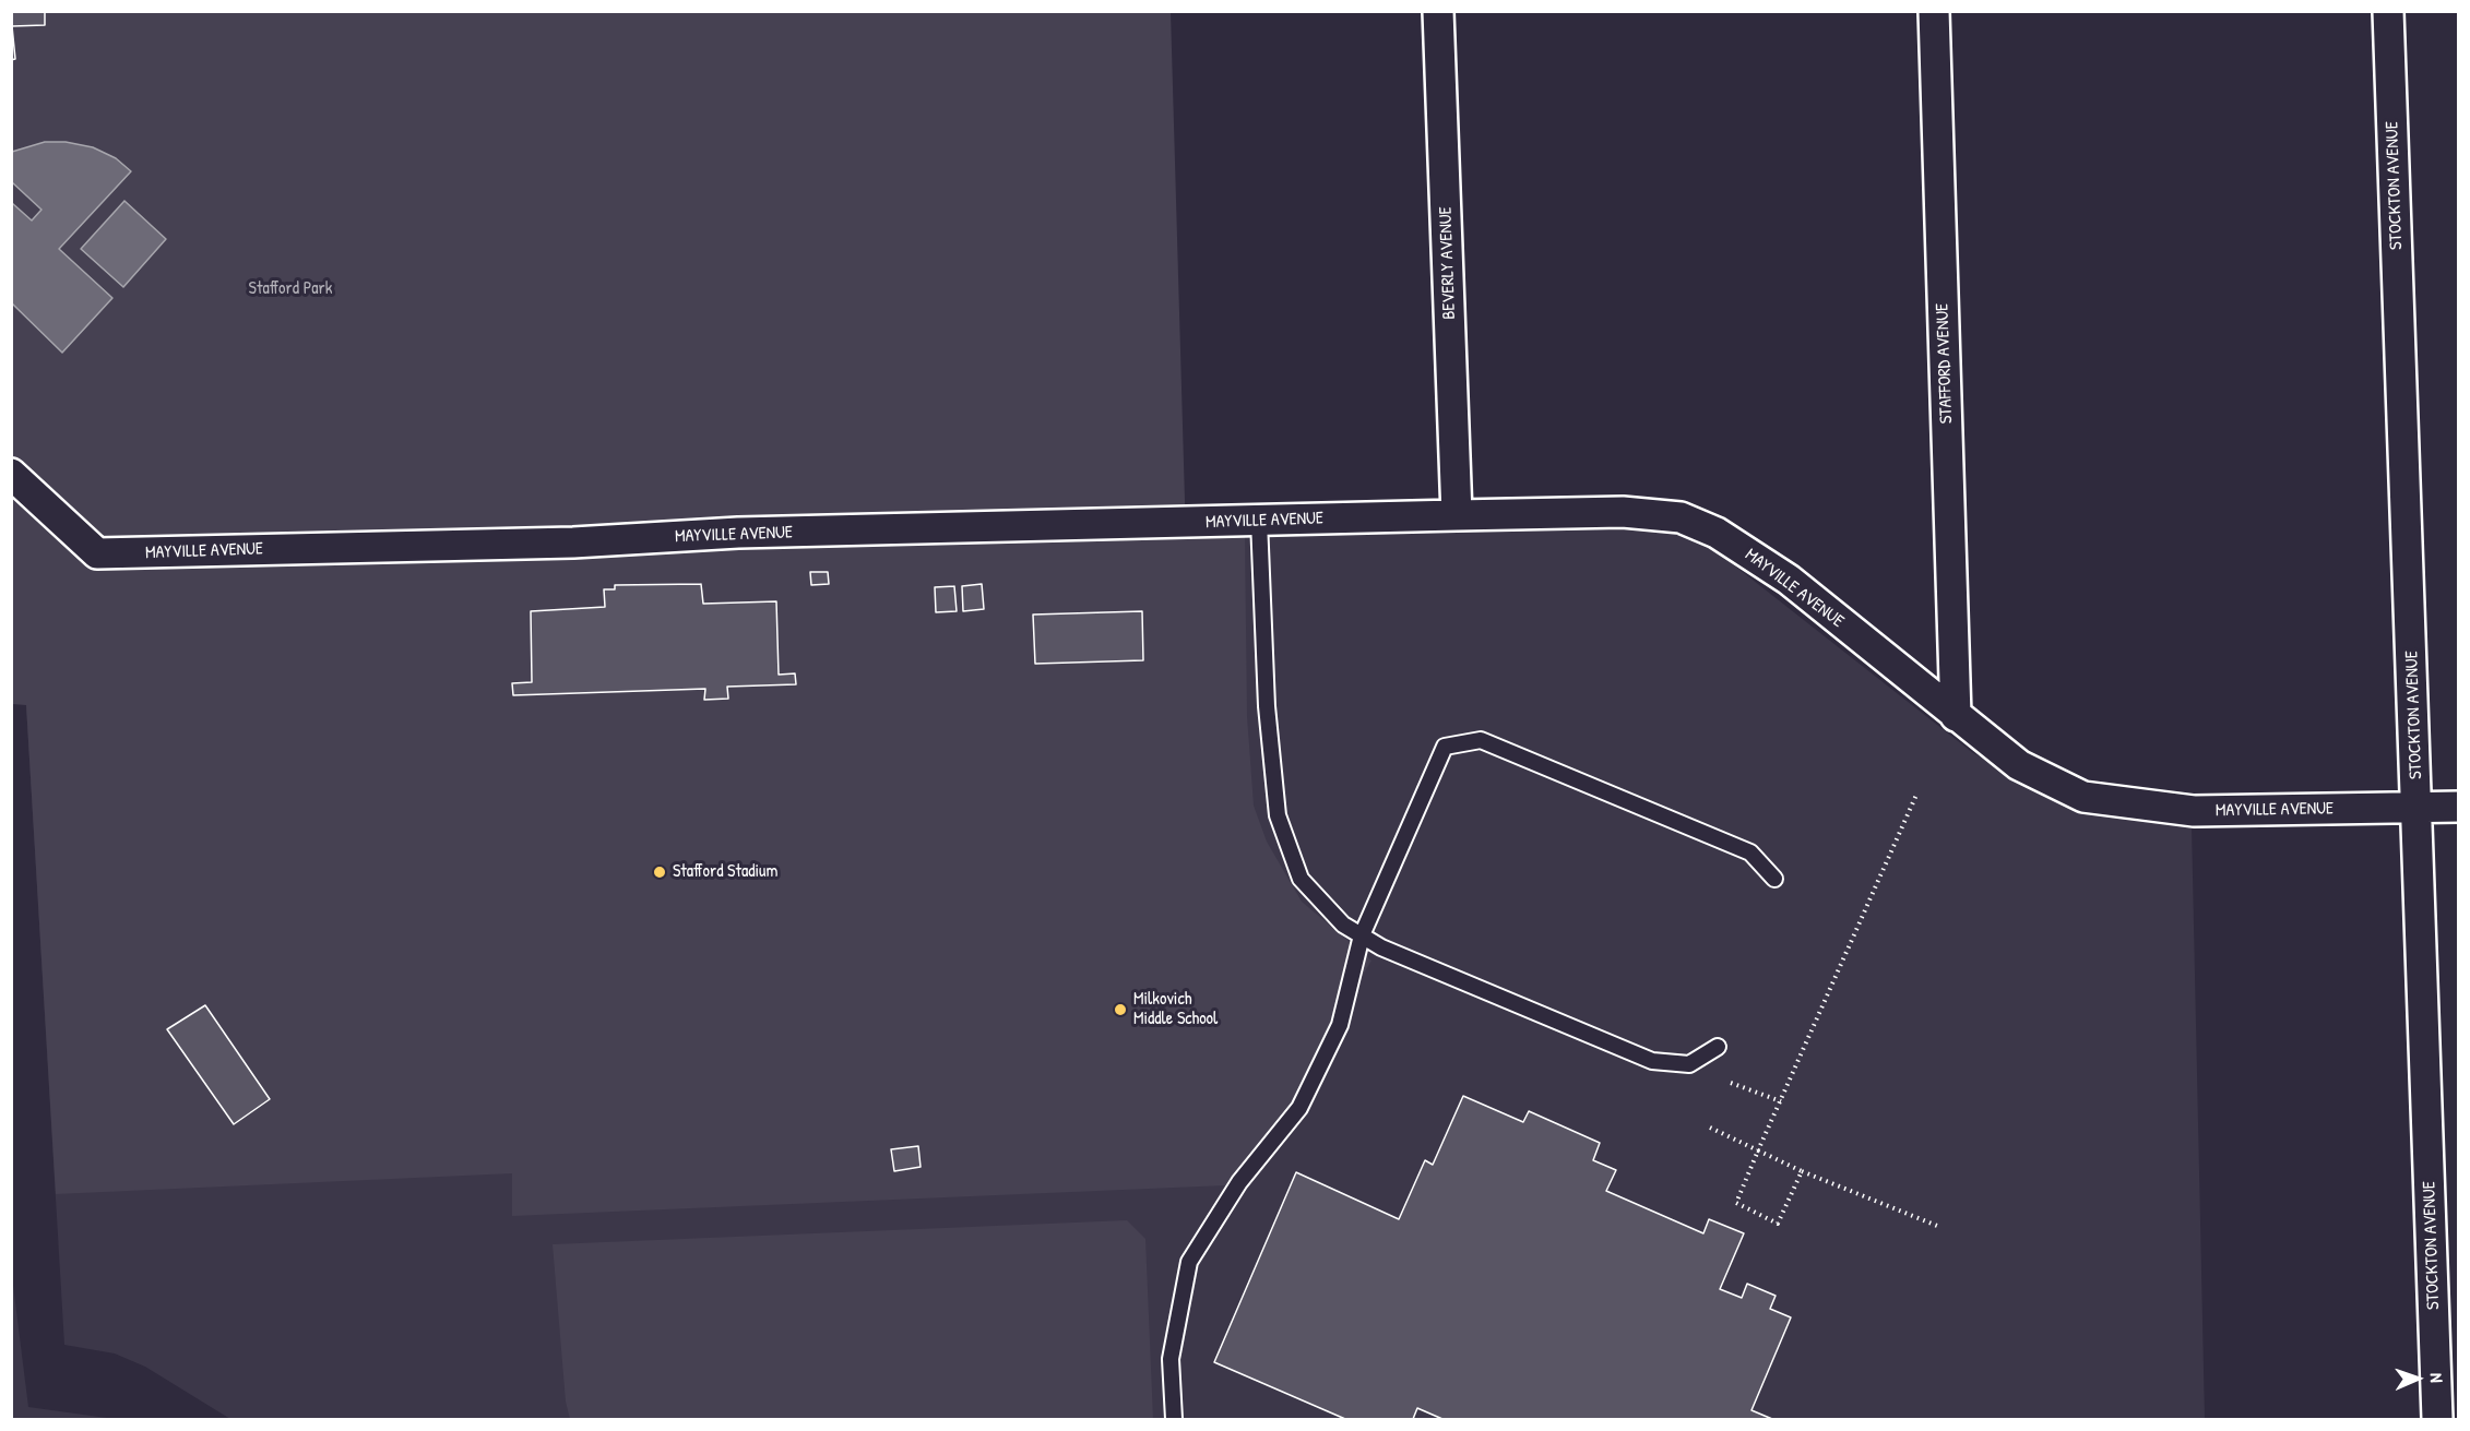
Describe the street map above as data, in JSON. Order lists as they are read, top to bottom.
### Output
{
  "streets": {
    "street": [
      "STOCKTON AVENUE",
      "BEVERLY AVENUE",
      "STAFFORD AVENUE",
      "MAYVILLE AVENUE"
    ]
  },
  "crossings": [
    ["STOCKTON AVENUE", "MAYVILLE AVENUE"],
    ["BEVERLY AVENUE", "MAYVILLE AVENUE"],
    ["STAFFORD AVENUE", "MAYVILLE AVENUE"]
  ],
  "parks": ["Stafford Park"],
  "places": ["Stafford Stadium", "Milkovich Middle School"],
  "north": "right"
}
